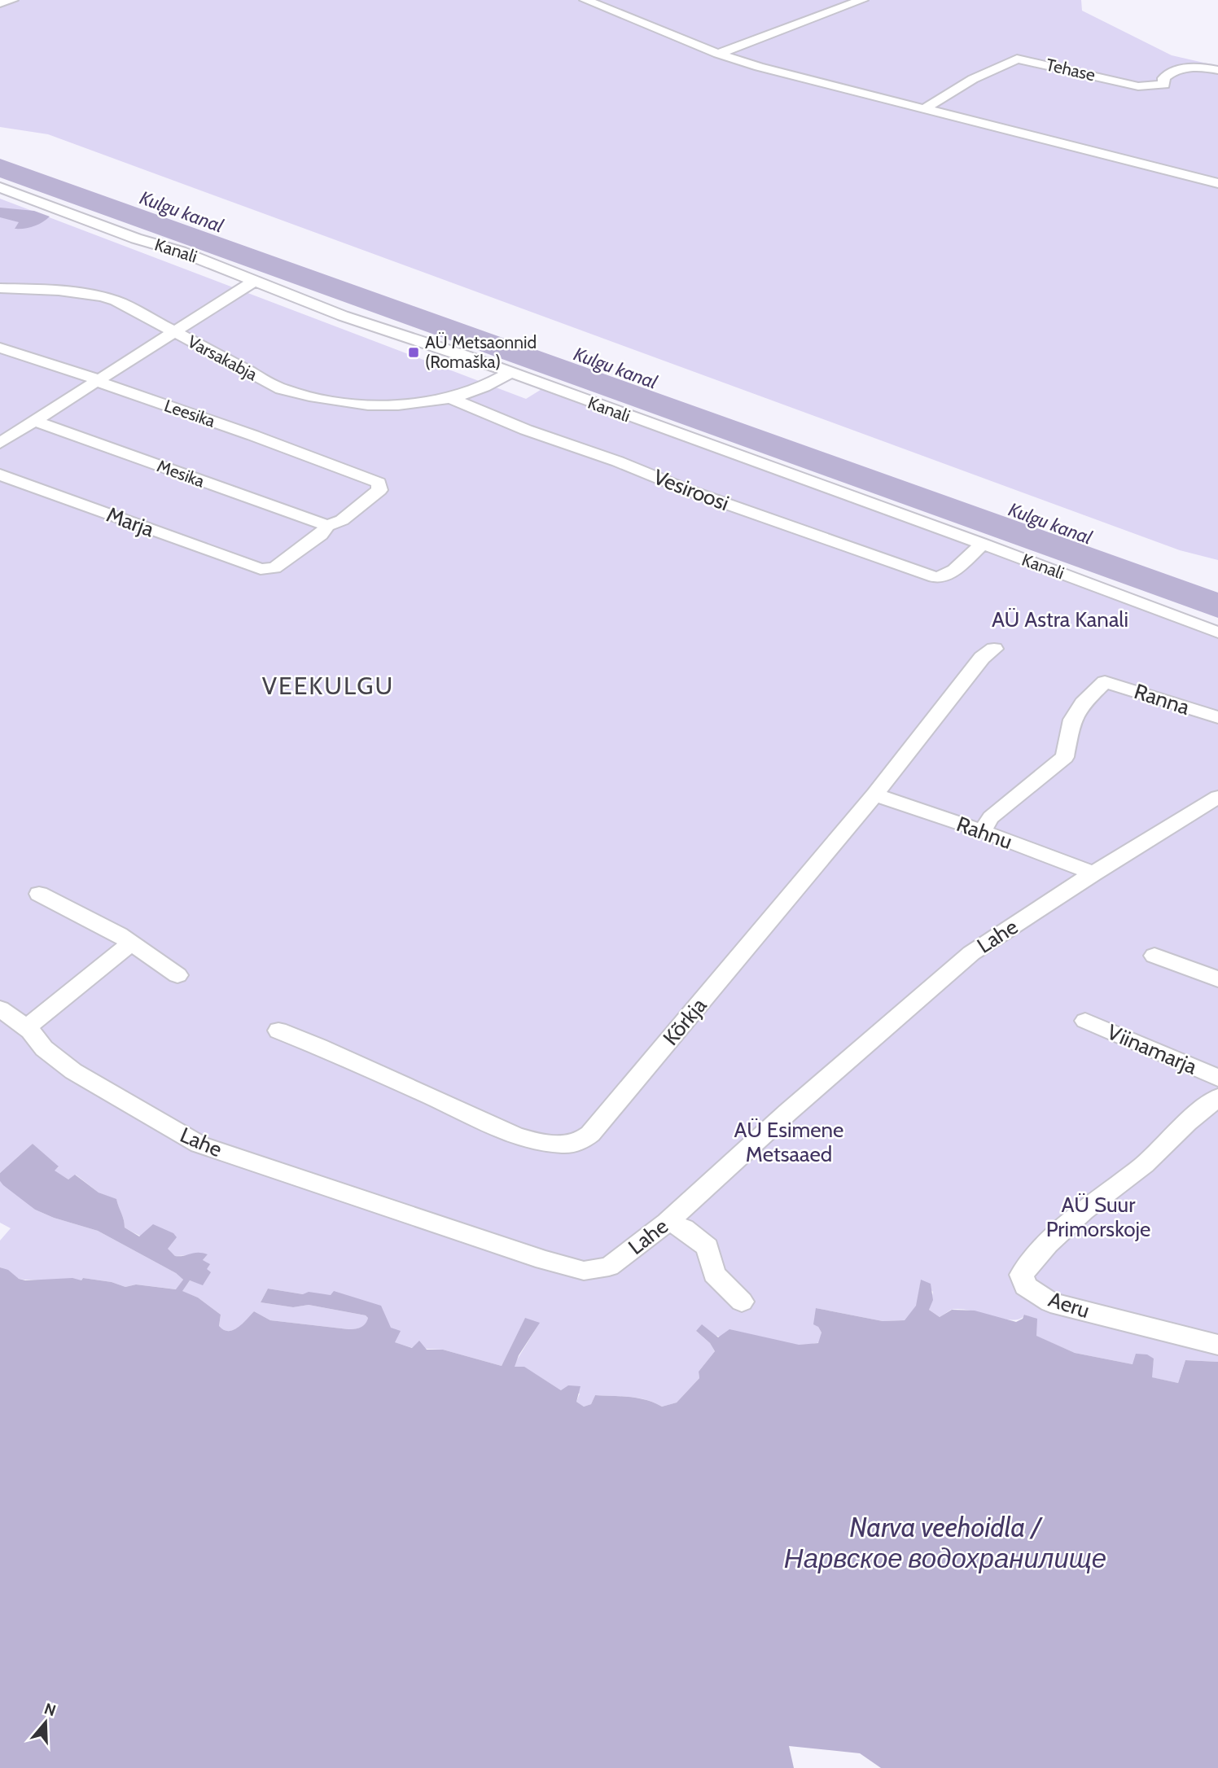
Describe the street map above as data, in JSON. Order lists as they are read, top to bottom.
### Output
{
  "streets": {
    "street": [
      "Tehase",
      "Kanali",
      "Varsakabja",
      "Leesika",
      "Mesika",
      "Vesiroosi",
      "Marja",
      "Ranna",
      "Rahnu",
      "Lahe",
      "Kõrkja",
      "Viinamarja",
      "Aeru"
    ]
  },
  "crossings": [
    ["Kanali", "Varsakabja"],
    ["Kanali", "Vesiroosi"],
    ["Varsakabja", "Vesiroosi"],
    ["Leesika", "Mesika"],
    ["Leesika", "Marja"],
    ["Mesika", "Marja"],
    ["Ranna", "Rahnu"],
    ["Rahnu", "Lahe"],
    ["Rahnu", "Kõrkja"]
  ],
  "districts": ["VEEKULGU"],
  "water": ["Kulgu kanal", "Narva veehoidla / Нарвское водохранилище"],
  "parks": ["AÜ Astra Kanali", "AÜ Esimene Metsaaed", "AÜ Suur Primorskoje"],
  "places": {
    "transit": ["AÜ Metsaonnid (Romaška)"]
  },
  "north": "top"
}
